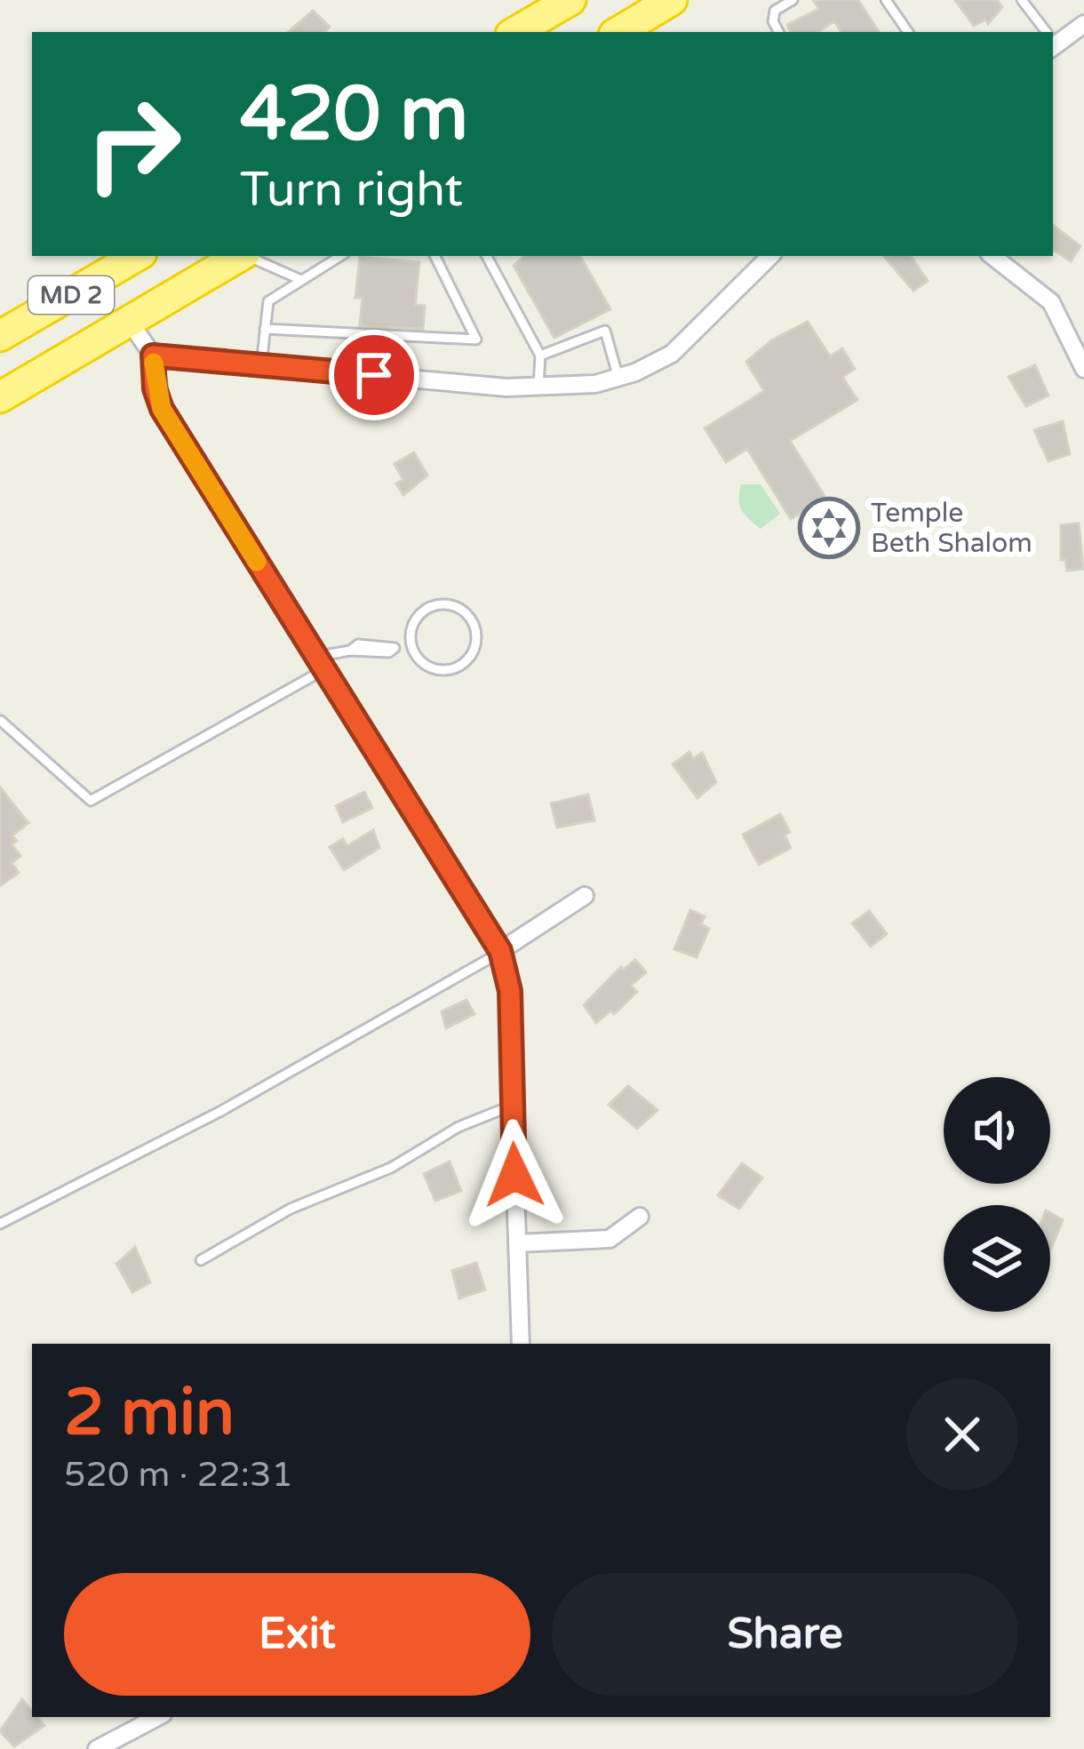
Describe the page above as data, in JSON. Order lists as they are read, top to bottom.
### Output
{
  "streets": {
    "highway": ["MD 2"]
  },
  "places": {
    "synagogue": ["Temple Beth Shalom"]
  },
  "page": {
    "turn": ["420 m", "Turn right"],
    "heading": ["2 min", "520 m · 22:31"],
    "buttons": ["Exit", "Share"]
  }
}
